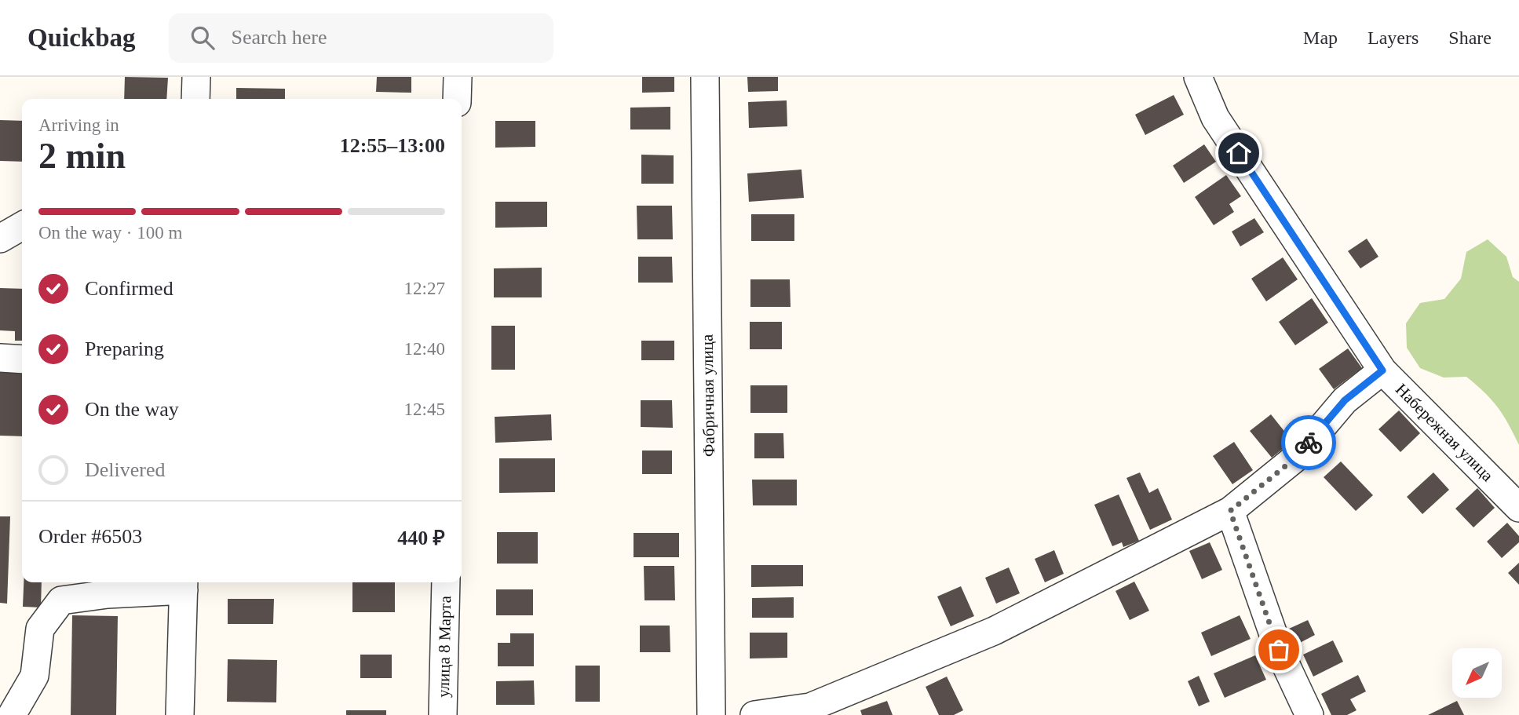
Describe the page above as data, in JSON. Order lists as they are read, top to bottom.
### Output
{
  "streets": {
    "street": ["Фабричная улица", "Набережная улица", "улица 8 Марта"]
  },
  "north": "bottom left",
  "page": {
    "header": "Quickbag",
    "search": "Search here",
    "nav": ["Map", "Layers", "Share"],
    "heading": ["2 min", "Arriving in", "12:55–13:00"],
    "panel": ["Order #6503", "440 ₽"],
    "bar": "On the way · 100 m",
    "list": [
      ["Confirmed", "12:27"],
      ["Preparing", "12:40"],
      ["On the way", "12:45"],
      "Delivered"
    ]
  }
}
